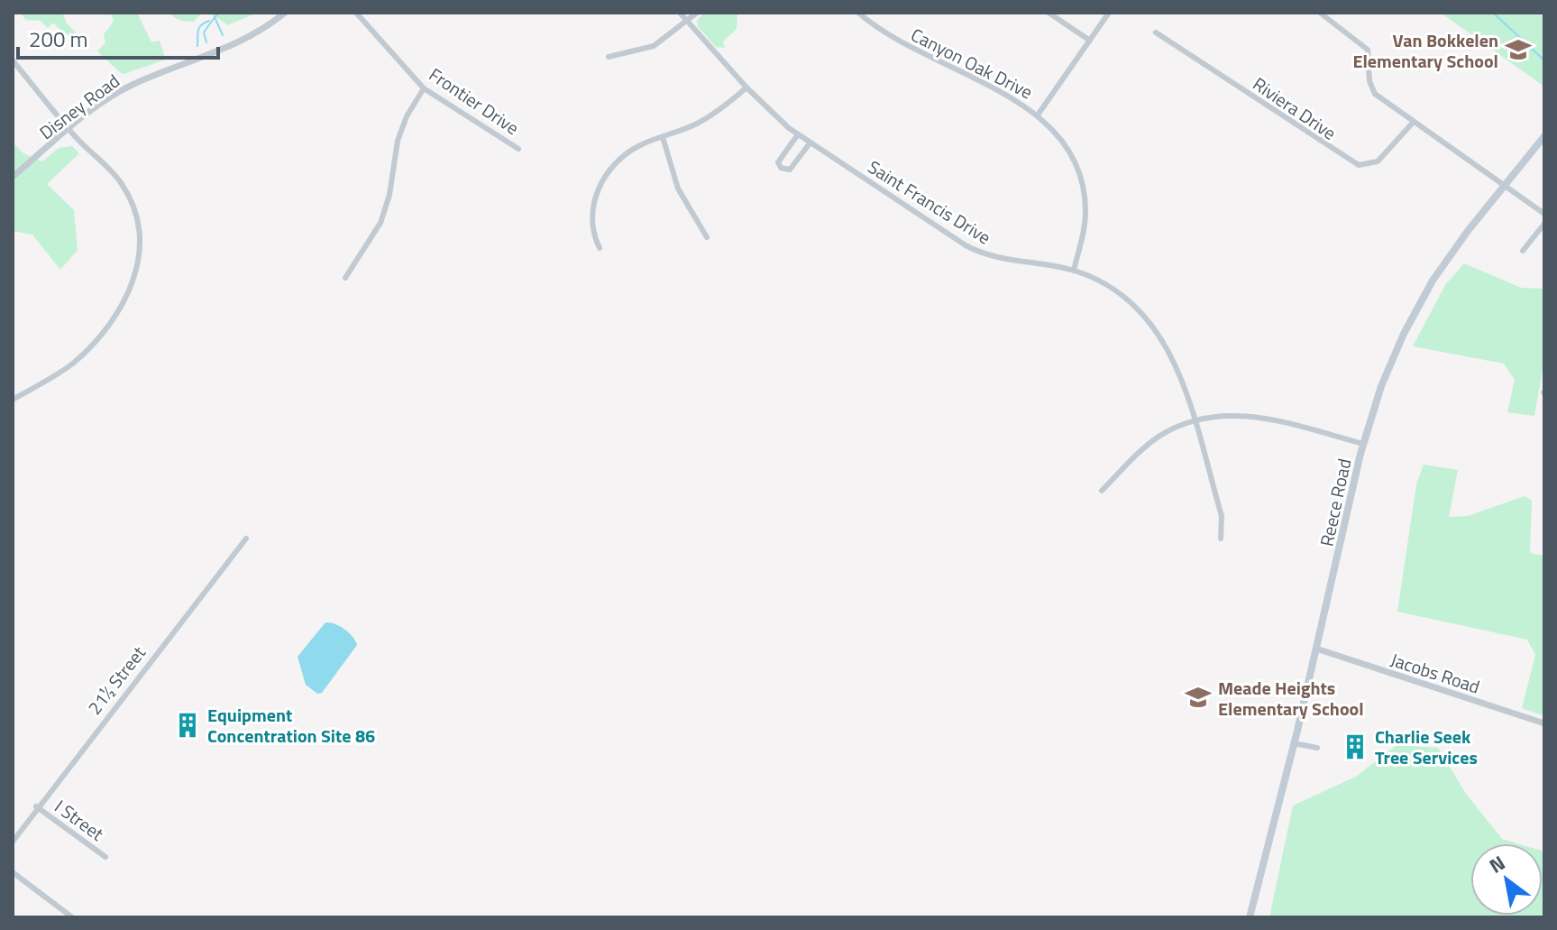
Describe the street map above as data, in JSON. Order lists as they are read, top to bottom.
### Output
{
  "streets": {
    "main road": ["Reece Road"],
    "street": [
      "Canyon Oak Drive",
      "Frontier Drive",
      "Disney Road",
      "Riviera Drive",
      "Saint Francis Drive",
      "Jacobs Road",
      "21½ Street",
      "I Street"
    ]
  },
  "crossings": [
    ["Canyon Oak Drive", "Saint Francis Drive"],
    ["Reece Road", "Jacobs Road"],
    ["21½ Street", "I Street"]
  ],
  "places": {
    "school or university": ["Van Bokkelen Elementary School", "Meade Heights Elementary School"],
    "building": ["Equipment Concentration Site 86", "Charlie Seek Tree Services"]
  },
  "scale_bar": "200 m",
  "north": "top left"
}
